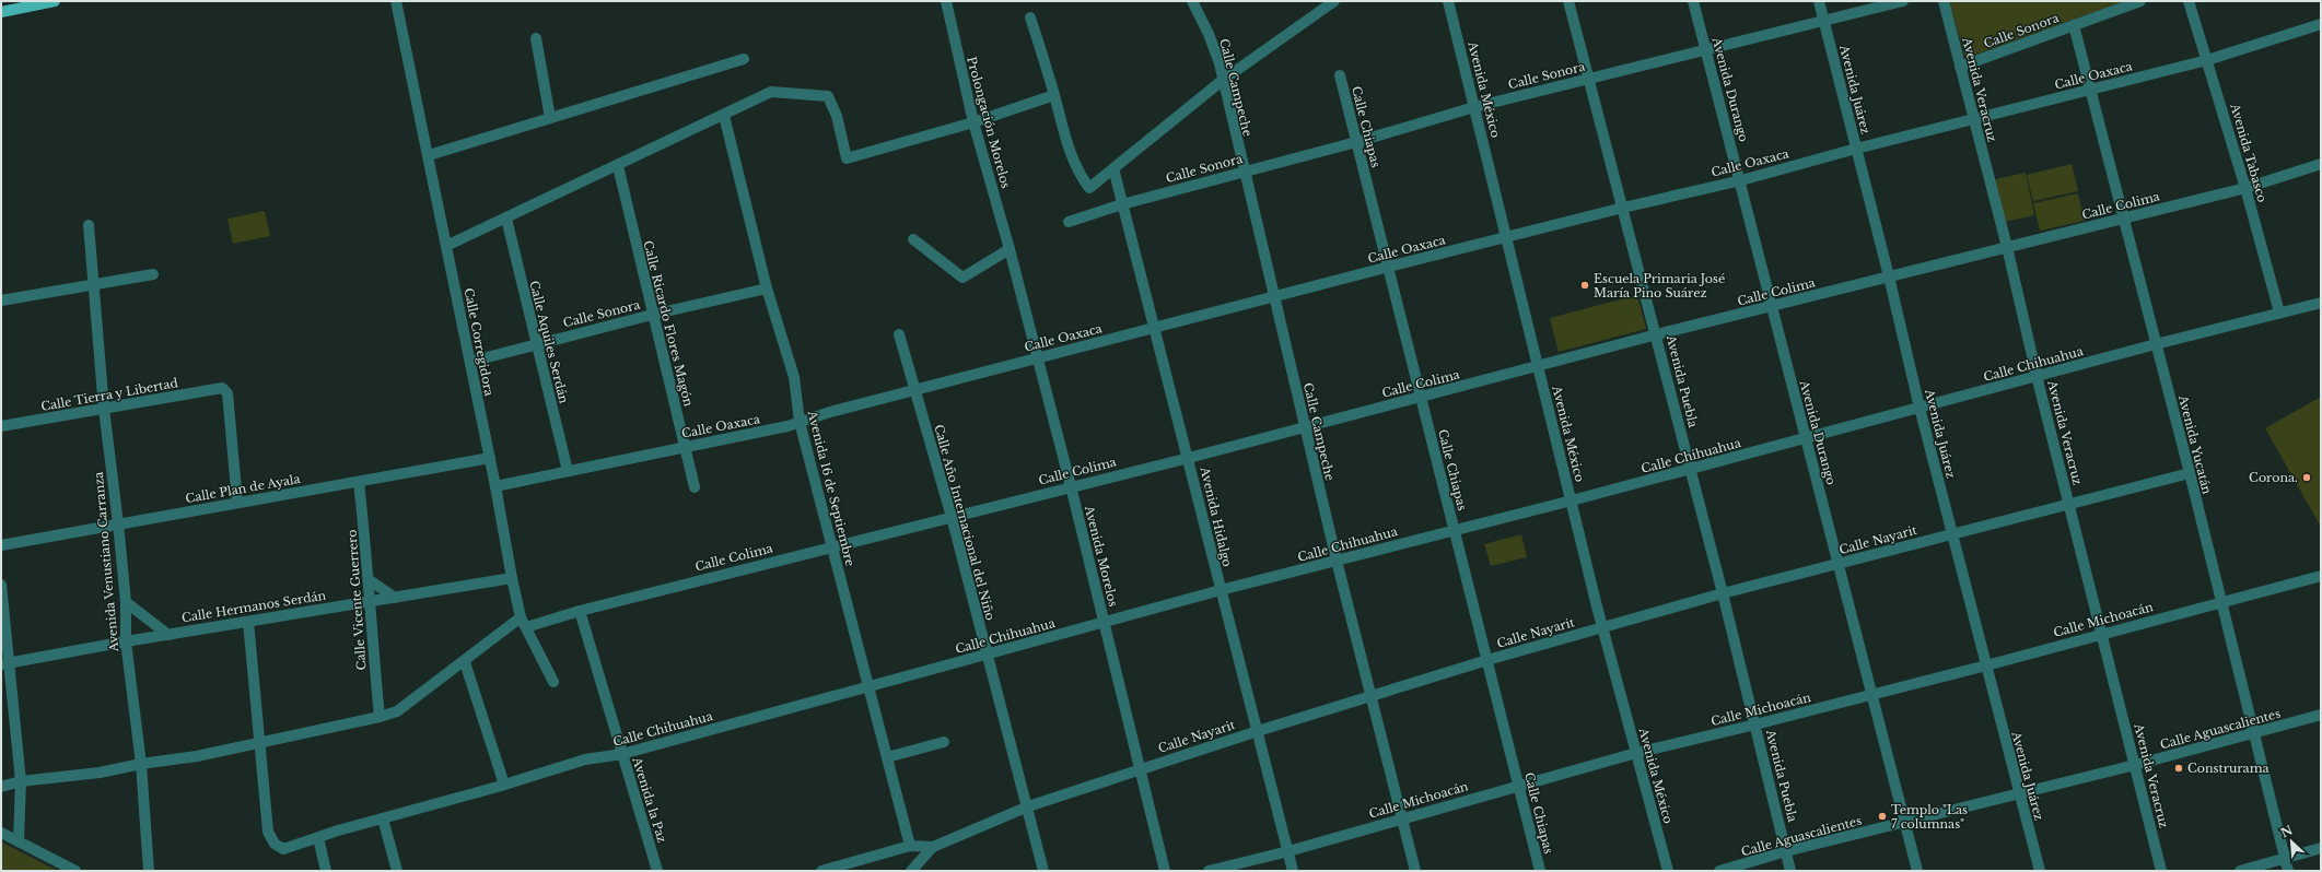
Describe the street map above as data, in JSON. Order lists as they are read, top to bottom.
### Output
{
  "streets": {
    "street": [
      "Calle Sonora",
      "Calle Oaxaca",
      "Calle Campeche",
      "Avenida México",
      "Avenida Durango",
      "Avenida Juárez",
      "Avenida Veracruz",
      "Prolongación Morelos",
      "Calle Chiapas",
      "Avenida Tabasco",
      "Calle Colima",
      "Calle Ricardo Flores Magón",
      "Calle Corregidora",
      "Calle Aquiles Serdán",
      "Calle Chihuahua",
      "Avenida Puebla",
      "Calle Tierra y Libertad",
      "Avenida Yucatán",
      "Calle Plan de Ayala",
      "Avenida 16 de Septiembre",
      "Avenida Hidalgo",
      "Calle Año Internacional del Niño",
      "Calle Nayarit",
      "Avenida Morelos",
      "Avenida Venustiano Carranza",
      "Calle Vicente Guerrero",
      "Calle Hermanos Serdán",
      "Calle Michoacán",
      "Calle Aguascalientes",
      "Avenida la Paz"
    ]
  },
  "crossings": [
    ["Calle Sonora", "Calle Campeche"],
    ["Calle Sonora", "Avenida México"],
    ["Calle Sonora", "Avenida Durango"],
    ["Calle Sonora", "Avenida Juárez"],
    ["Calle Sonora", "Avenida Veracruz"],
    ["Calle Sonora", "Calle Chiapas"],
    ["Calle Sonora", "Calle Ricardo Flores Magón"],
    ["Calle Sonora", "Calle Corregidora"],
    ["Calle Sonora", "Calle Aquiles Serdán"],
    ["Calle Sonora", "Avenida Puebla"],
    ["Calle Sonora", "Avenida Yucatán"],
    ["Calle Sonora", "Avenida 16 de Septiembre"],
    ["Calle Sonora", "Avenida Hidalgo"],
    ["Calle Oaxaca", "Calle Campeche"],
    ["Calle Oaxaca", "Avenida México"],
    ["Calle Oaxaca", "Avenida Durango"],
    ["Calle Oaxaca", "Avenida Juárez"],
    ["Calle Oaxaca", "Avenida Veracruz"],
    ["Calle Oaxaca", "Calle Chiapas"],
    ["Calle Oaxaca", "Avenida Tabasco"],
    ["Calle Oaxaca", "Calle Ricardo Flores Magón"],
    ["Calle Oaxaca", "Calle Corregidora"],
    ["Calle Oaxaca", "Calle Aquiles Serdán"],
    ["Calle Oaxaca", "Avenida Puebla"],
    ["Calle Oaxaca", "Avenida Yucatán"],
    ["Calle Oaxaca", "Avenida 16 de Septiembre"],
    ["Calle Oaxaca", "Avenida Hidalgo"],
    ["Calle Oaxaca", "Calle Año Internacional del Niño"],
    ["Calle Oaxaca", "Avenida Morelos"],
    ["Calle Campeche", "Calle Colima"],
    ["Calle Campeche", "Calle Chihuahua"],
    ["Calle Campeche", "Calle Nayarit"],
    ["Calle Campeche", "Calle Michoacán"],
    ["Avenida México", "Calle Colima"],
    ["Avenida México", "Calle Chihuahua"],
    ["Avenida México", "Calle Nayarit"],
    ["Avenida México", "Calle Michoacán"],
    ["Avenida Durango", "Calle Colima"],
    ["Avenida Durango", "Calle Chihuahua"],
    ["Avenida Durango", "Calle Nayarit"],
    ["Avenida Durango", "Calle Michoacán"],
    ["Avenida Durango", "Calle Aguascalientes"],
    ["Avenida Juárez", "Calle Colima"],
    ["Avenida Juárez", "Calle Chihuahua"],
    ["Avenida Juárez", "Calle Nayarit"],
    ["Avenida Juárez", "Calle Michoacán"],
    ["Avenida Juárez", "Calle Aguascalientes"],
    ["Avenida Veracruz", "Calle Colima"],
    ["Avenida Veracruz", "Calle Chihuahua"],
    ["Avenida Veracruz", "Calle Nayarit"],
    ["Avenida Veracruz", "Calle Michoacán"],
    ["Avenida Veracruz", "Calle Aguascalientes"],
    ["Prolongación Morelos", "Avenida Morelos"],
    ["Calle Chiapas", "Calle Colima"],
    ["Calle Chiapas", "Calle Chihuahua"],
    ["Calle Chiapas", "Calle Nayarit"],
    ["Calle Chiapas", "Calle Michoacán"],
    ["Avenida Tabasco", "Calle Colima"],
    ["Avenida Tabasco", "Calle Chihuahua"],
    ["Calle Colima", "Calle Corregidora"],
    ["Calle Colima", "Avenida Puebla"],
    ["Calle Colima", "Avenida Yucatán"],
    ["Calle Colima", "Avenida 16 de Septiembre"],
    ["Calle Colima", "Avenida Hidalgo"],
    ["Calle Colima", "Calle Año Internacional del Niño"],
    ["Calle Colima", "Avenida Morelos"],
    ["Calle Colima", "Avenida la Paz"],
    ["Calle Corregidora", "Calle Plan de Ayala"],
    ["Calle Corregidora", "Calle Hermanos Serdán"],
    ["Calle Chihuahua", "Avenida Puebla"],
    ["Calle Chihuahua", "Avenida Yucatán"],
    ["Calle Chihuahua", "Avenida 16 de Septiembre"],
    ["Calle Chihuahua", "Avenida Hidalgo"],
    ["Calle Chihuahua", "Calle Año Internacional del Niño"],
    ["Calle Chihuahua", "Avenida Morelos"],
    ["Calle Chihuahua", "Avenida la Paz"],
    ["Avenida Puebla", "Calle Nayarit"],
    ["Avenida Puebla", "Calle Michoacán"],
    ["Avenida Puebla", "Calle Aguascalientes"],
    ["Calle Tierra y Libertad", "Calle Plan de Ayala"],
    ["Calle Tierra y Libertad", "Avenida Venustiano Carranza"],
    ["Avenida Yucatán", "Calle Nayarit"],
    ["Avenida Yucatán", "Calle Michoacán"],
    ["Avenida Yucatán", "Calle Aguascalientes"],
    ["Calle Plan de Ayala", "Avenida Venustiano Carranza"],
    ["Calle Plan de Ayala", "Calle Vicente Guerrero"],
    ["Avenida Hidalgo", "Calle Nayarit"],
    ["Avenida Hidalgo", "Calle Michoacán"],
    ["Calle Año Internacional del Niño", "Calle Nayarit"],
    ["Calle Nayarit", "Avenida Morelos"],
    ["Avenida Venustiano Carranza", "Calle Hermanos Serdán"],
    ["Calle Vicente Guerrero", "Calle Hermanos Serdán"]
  ],
  "places": [
    "Escuela Primaria José María Pino Suárez",
    "Corona.",
    "Construrama",
    "Templo \"Las 7 columnas\""
  ],
  "north": "top left"
}
